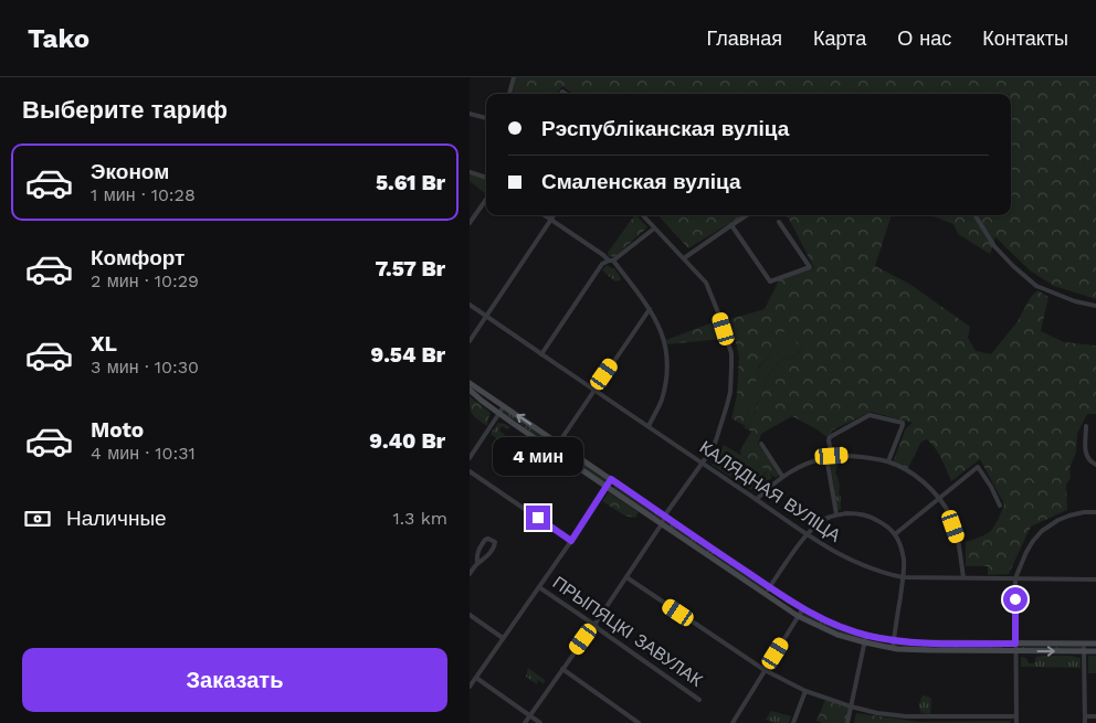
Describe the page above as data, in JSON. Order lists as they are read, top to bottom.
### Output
{
  "streets": {
    "street": ["КАЛЯДНАЯ ВУЛІЦА", "ПРЫПЯЦКІ ЗАВУЛАК"]
  },
  "page": {
    "header": "Tako",
    "nav": [
      "Главная",
      "Карта",
      "О нас",
      "Контакты"
    ],
    "heading": "Выберите тариф",
    "banner": ["Рэспубліканская вуліца", "Смаленская вуліца"],
    "list": [
      {
        "name": "Эконом",
        "note": "1 мин · 10:28",
        "value": "5.61 Br"
      },
      {
        "name": "Комфорт",
        "note": "2 мин · 10:29",
        "value": "7.57 Br"
      },
      {
        "name": "XL",
        "note": "3 мин · 10:30",
        "value": "9.54 Br"
      },
      {
        "name": "Moto",
        "note": "4 мин · 10:31",
        "value": "9.40 Br"
      }
    ],
    "bubble": "4 мин",
    "pay": ["Наличные", "1.3 km"],
    "buttons": "Заказать"
  }
}
